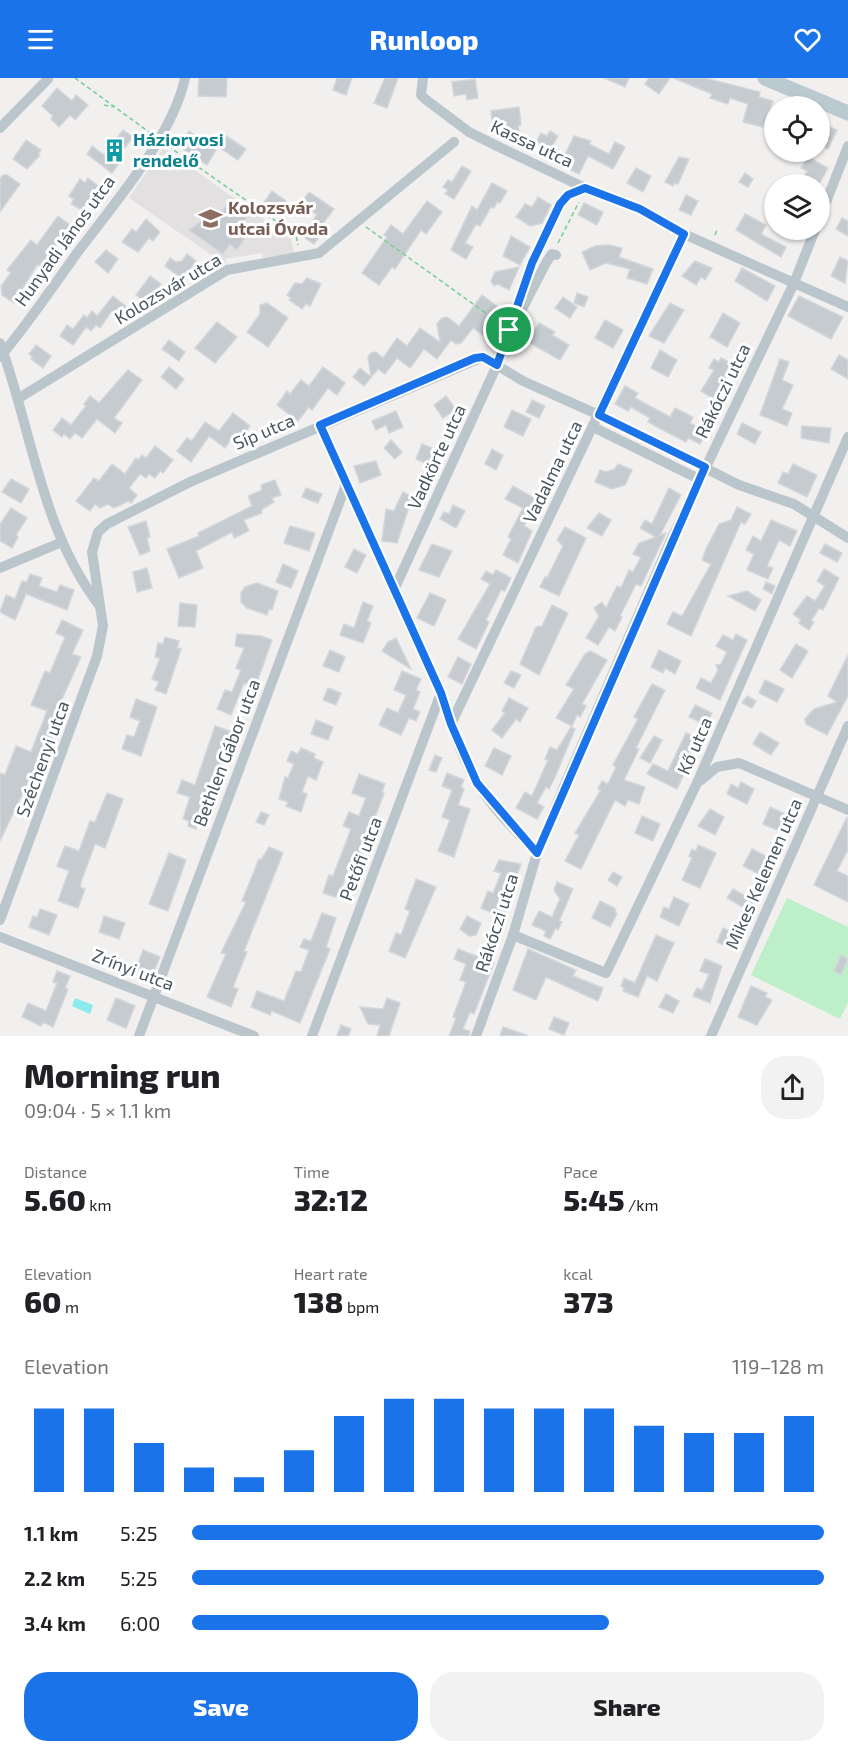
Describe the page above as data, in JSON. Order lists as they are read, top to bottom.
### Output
{
  "streets": {
    "street": [
      "Kassa utca",
      "Hunyadi János utca",
      "Kolozsvár utca",
      "Rákóczi utca",
      "Síp utca",
      "Vadkörte utca",
      "Vadalma utca",
      "Kő utca",
      "Bethlen Gábor utca",
      "Széchenyi utca",
      "Petőfi utca",
      "Mikes Kelemen utca",
      "Zrínyi utca"
    ]
  },
  "crossings": [
    ["Kassa utca", "Rákóczi utca"],
    ["Kassa utca", "Vadkörte utca"],
    ["Kassa utca", "Vadalma utca"],
    ["Rákóczi utca", "Kő utca"],
    ["Síp utca", "Vadkörte utca"],
    ["Síp utca", "Széchenyi utca"],
    ["Bethlen Gábor utca", "Zrínyi utca"]
  ],
  "places": {
    "building": ["Háziorvosi rendelő"],
    "school or university": ["Kolozsvár utcai Óvoda"]
  },
  "page": {
    "header": "Runloop",
    "heading": ["Morning run", "09:04 · 5 × 1.1 km"],
    "stats": [
      ["Distance", "5.60 km"],
      ["Time", "32:12"],
      ["Pace", "5:45 /km"],
      ["Elevation", "60 m"],
      ["Heart rate", "138 bpm"],
      ["kcal", "373"]
    ],
    "chart": ["Elevation", "119–128 m"],
    "list": [
      {
        "name": "1.1 km",
        "note": "5:25"
      },
      {
        "name": "2.2 km",
        "note": "5:25"
      },
      {
        "name": "3.4 km",
        "note": "6:00"
      }
    ],
    "buttons": ["Save", "Share"]
  }
}
